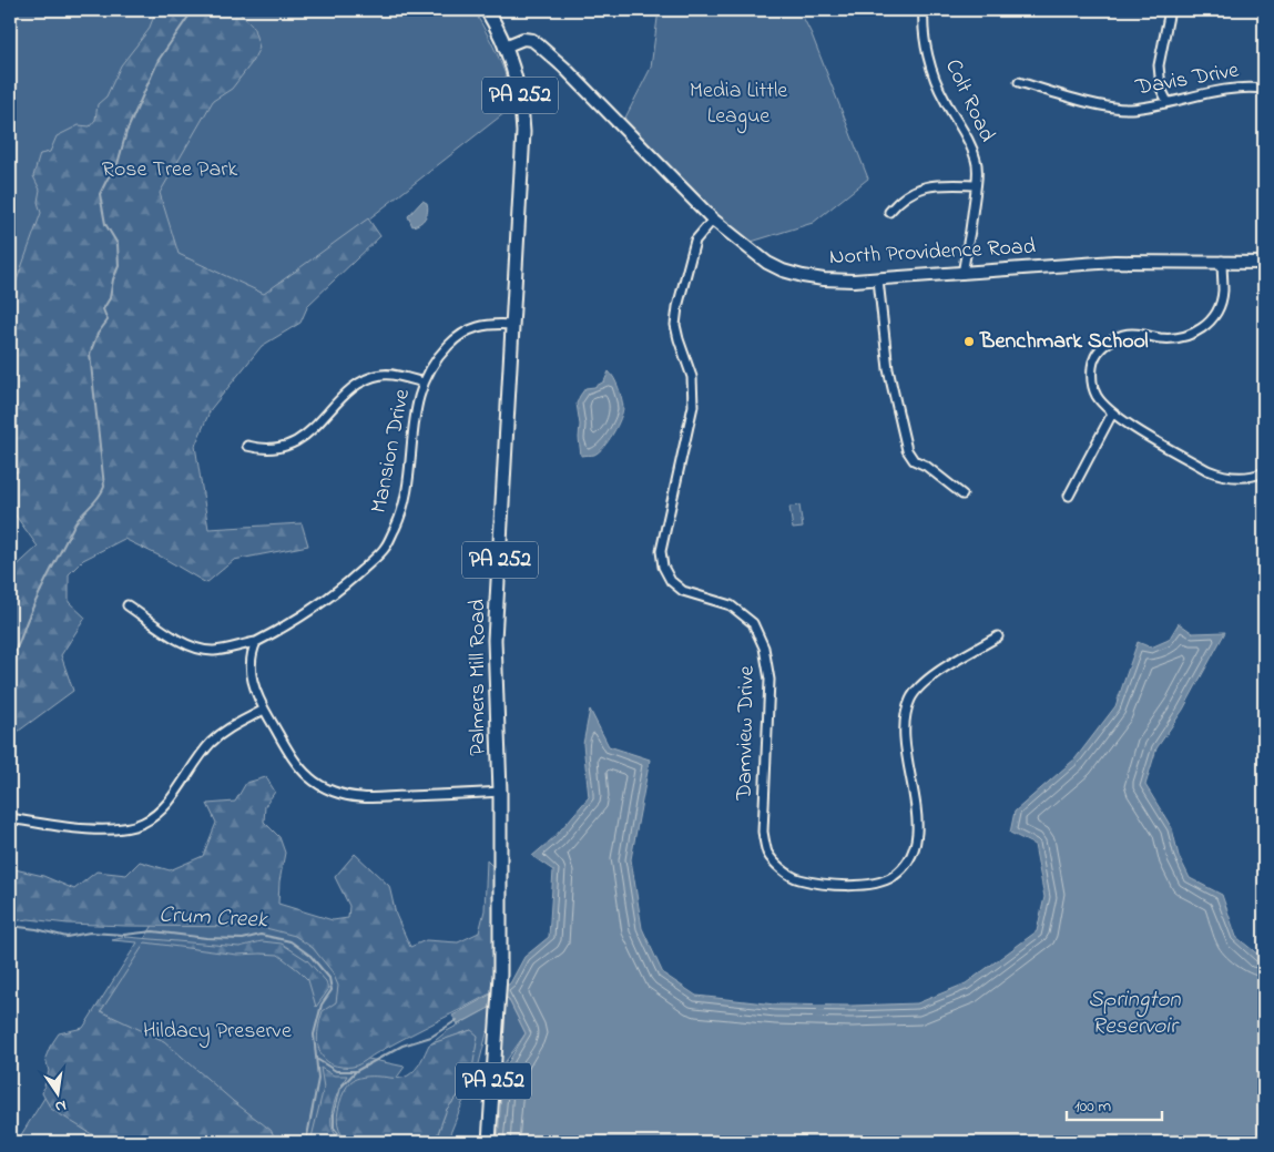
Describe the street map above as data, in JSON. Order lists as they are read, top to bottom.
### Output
{
  "streets": {
    "main road": ["PA 252", "North Providence Road", "Palmers Mill Road"],
    "street": [
      "Davis Drive",
      "Colt Road",
      "Mansion Drive",
      "Damview Drive"
    ]
  },
  "crossings": [
    ["PA 252", "North Providence Road"],
    ["PA 252", "Palmers Mill Road"],
    ["Colt Road", "North Providence Road"],
    ["North Providence Road", "Palmers Mill Road"],
    ["North Providence Road", "Damview Drive"],
    ["Mansion Drive", "Palmers Mill Road"]
  ],
  "water": ["Crum Creek", "Springton Reservoir"],
  "parks": ["Media Little League", "Rose Tree Park", "Hildacy Preserve"],
  "places": ["Benchmark School"],
  "scale_bar": "100 m",
  "north": "bottom"
}
